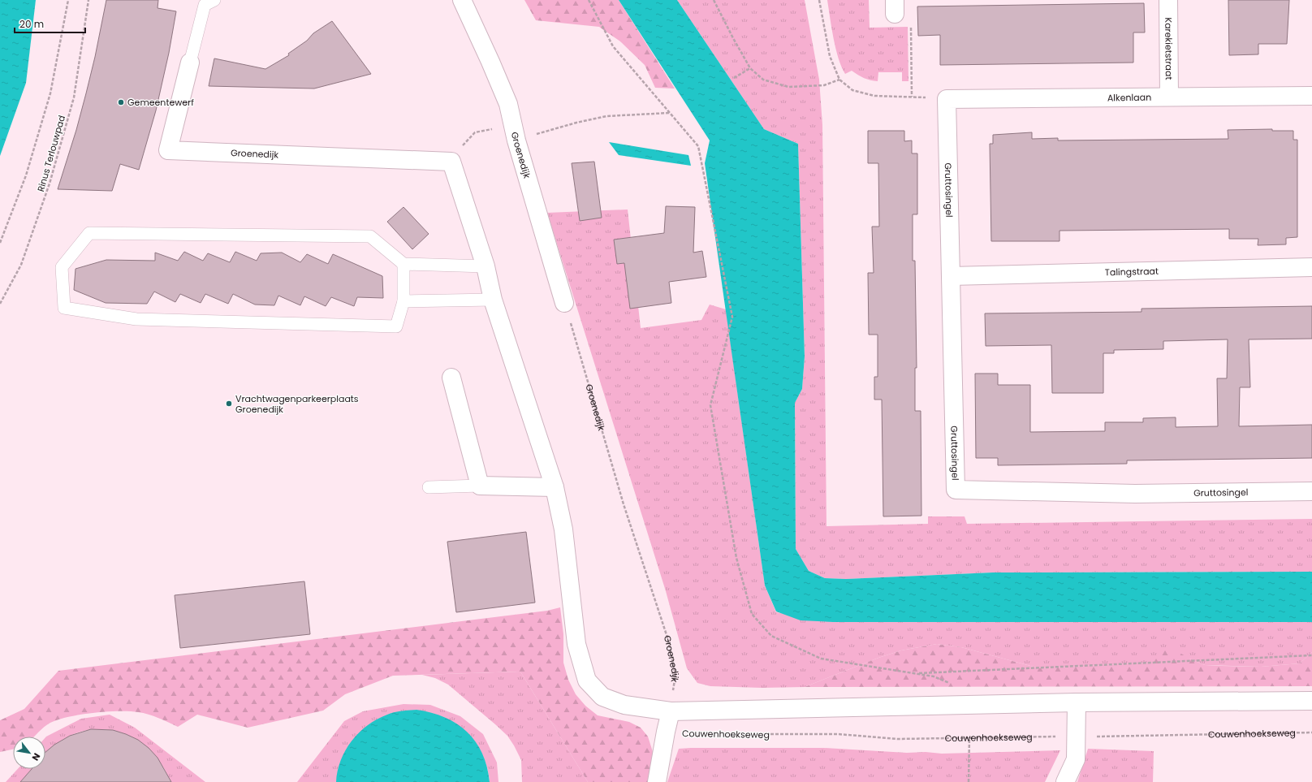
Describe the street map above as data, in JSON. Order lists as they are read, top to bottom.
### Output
{
  "streets": {
    "street": [
      "Karekietstraat",
      "Alkenlaan",
      "Groenedijk",
      "Gruttosingel",
      "Talingstraat"
    ],
    "path": ["Rinus Terlouwpad", "Couwenhoekseweg"]
  },
  "crossings": [
    ["Karekietstraat", "Alkenlaan"],
    ["Alkenlaan", "Gruttosingel"],
    ["Gruttosingel", "Talingstraat"]
  ],
  "places": ["Gemeentewerf", "Vrachtwagenparkeerplaats Groenedijk"],
  "scale_bar": "20 m",
  "north": "bottom right"
}
